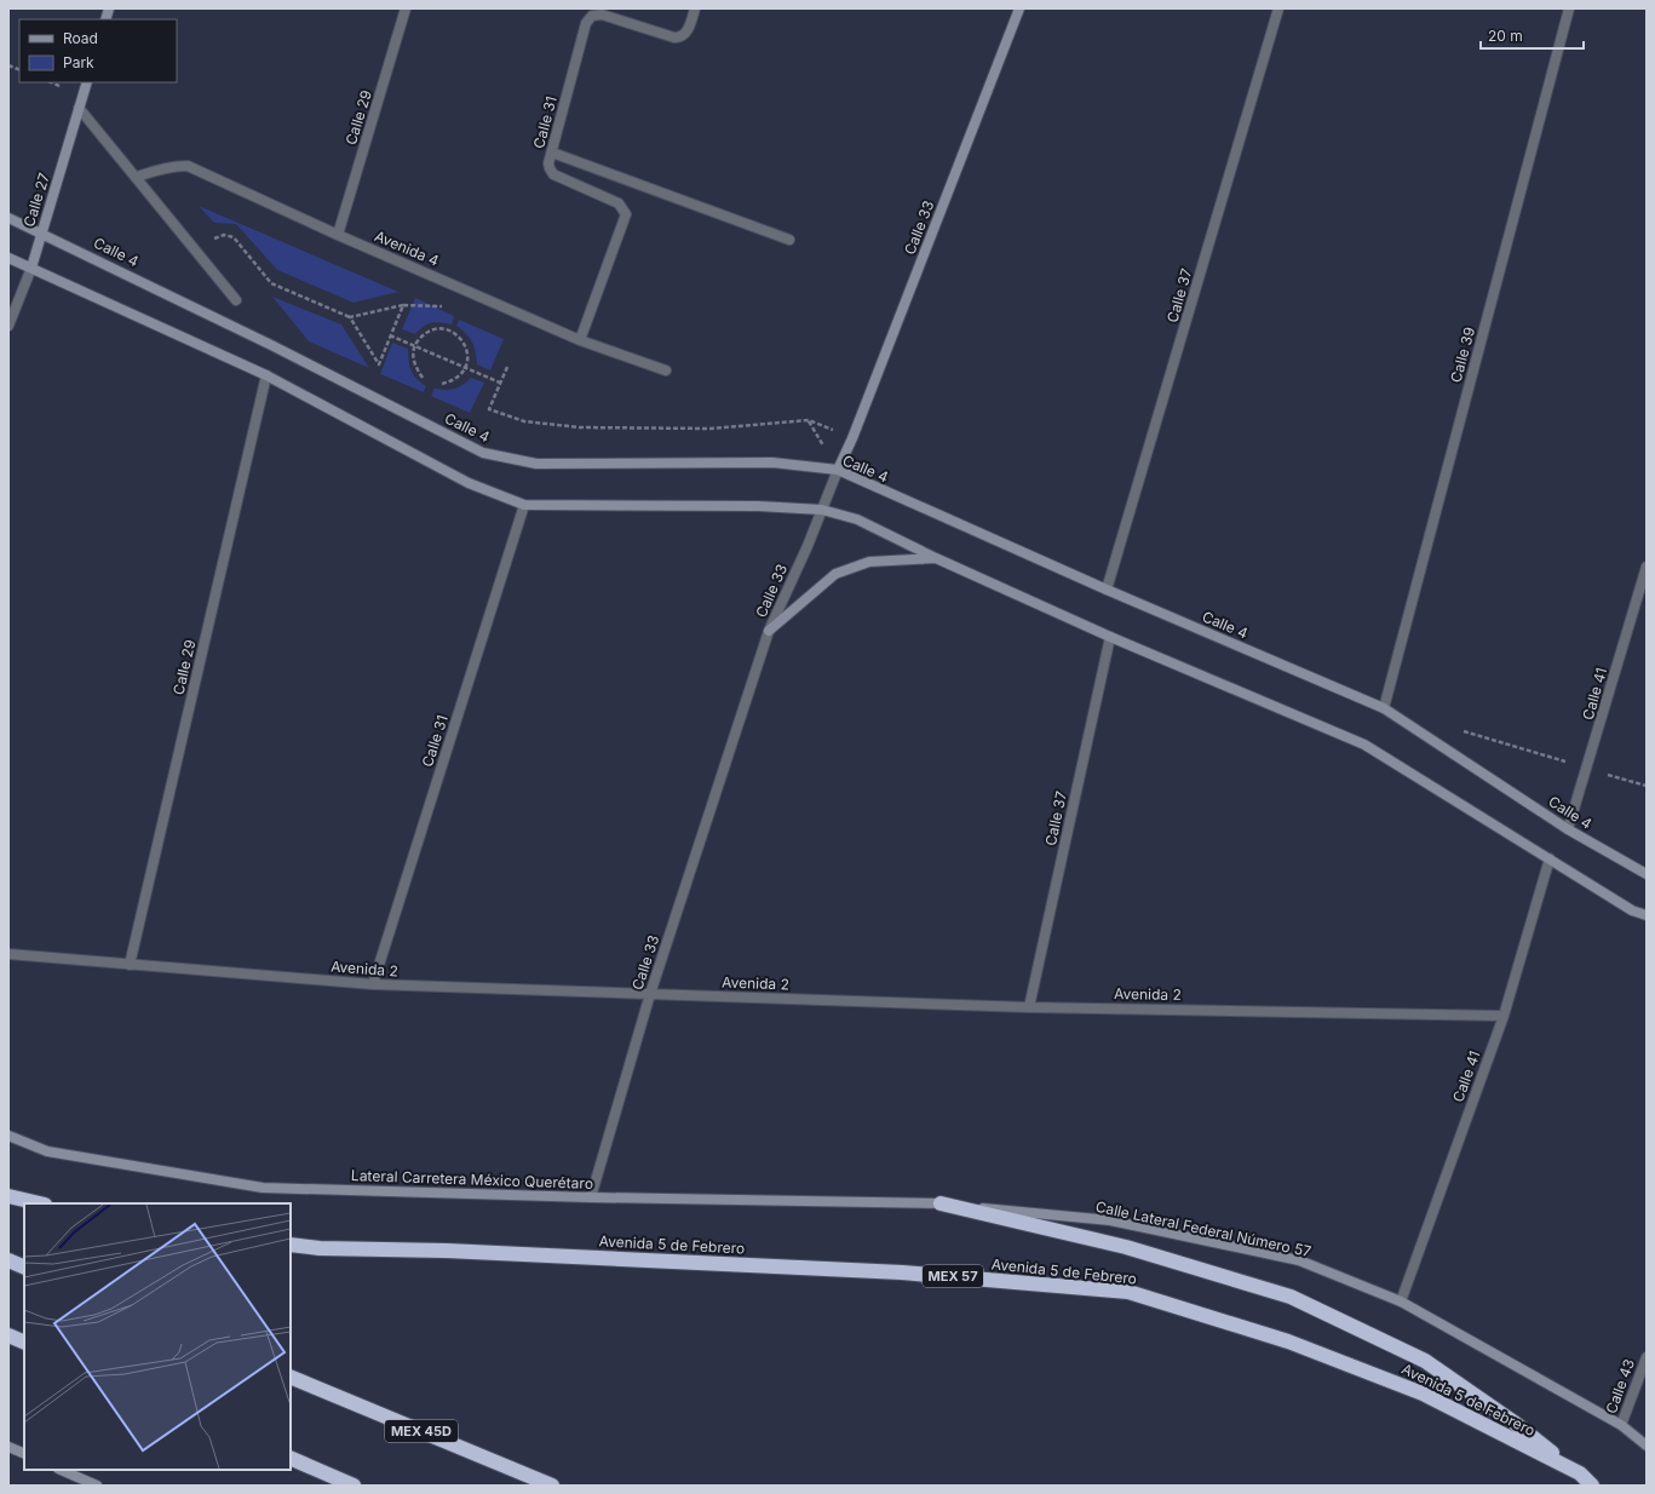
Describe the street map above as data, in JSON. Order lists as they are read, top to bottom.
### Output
{
  "streets": {
    "highway": ["Avenida 5 de Febrero", "MEX 57", "MEX 45D"],
    "main road": [
      "Calle 27",
      "Calle 33",
      "Calle 4",
      "Lateral Carretera México Querétaro",
      "Calle Lateral Federal Número 57"
    ],
    "street": [
      "Calle 29",
      "Calle 31",
      "Avenida 4",
      "Calle 37",
      "Calle 39",
      "Calle 41",
      "Avenida 2",
      "Calle 43"
    ]
  },
  "crossings": [
    ["Calle 29", "Avenida 4"],
    ["Calle 29", "Avenida 2"],
    ["Calle 31", "Avenida 4"],
    ["Calle 31", "Avenida 2"],
    ["Calle 27", "Calle 4"],
    ["Calle 33", "Calle 4"],
    ["Calle 33", "Avenida 2"],
    ["Calle 33", "Lateral Carretera México Querétaro"],
    ["Calle 4", "Calle 37"],
    ["Calle 4", "Calle 39"],
    ["Calle 4", "Calle 41"],
    ["Calle 37", "Avenida 2"],
    ["Calle 41", "Avenida 2"],
    ["Calle 41", "Calle Lateral Federal Número 57"],
    ["Lateral Carretera México Querétaro", "Calle Lateral Federal Número 57"],
    ["Calle Lateral Federal Número 57", "Calle 43"]
  ],
  "legend": ["Road", "Park"],
  "scale_bar": "20 m"
}
